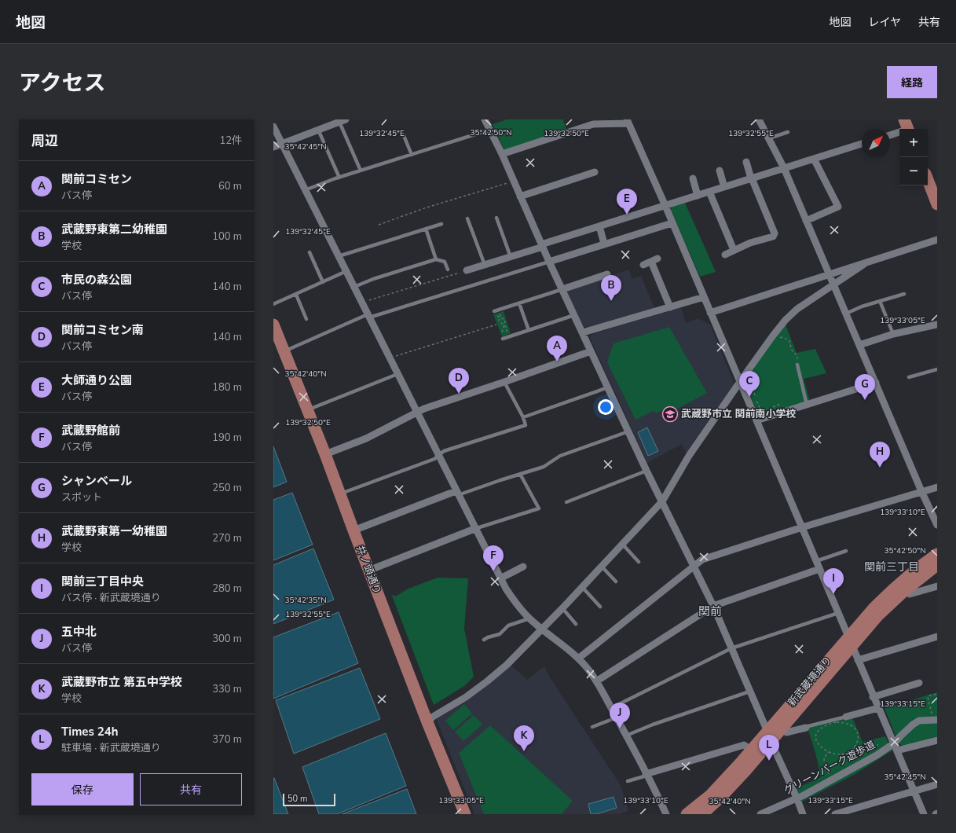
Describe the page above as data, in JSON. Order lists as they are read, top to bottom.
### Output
{
  "streets": {
    "main road": ["井ノ頭通り", "新武蔵境通り"],
    "street": ["グリーンパーク遊歩道"]
  },
  "districts": ["関前三丁目", "関前"],
  "places": {
    "school or university": ["武蔵野市立 関前南小学校"]
  },
  "scale_bar": "50 m",
  "north": "top right",
  "page": {
    "header": "地図",
    "nav": ["地図", "レイヤ", "共有"],
    "title": "アクセス",
    "buttons": [
      "経路",
      ["保存", "共有"]
    ],
    "heading": ["周辺", "12件"],
    "map_buttons": ["+", "−"],
    "list": [
      {
        "mark": "A",
        "name": "関前コミセン",
        "note": "バス停",
        "value": "60 m"
      },
      {
        "mark": "B",
        "name": "武蔵野東第二幼稚園",
        "note": "学校",
        "value": "100 m"
      },
      {
        "mark": "C",
        "name": "市民の森公園",
        "note": "バス停",
        "value": "140 m"
      },
      {
        "mark": "D",
        "name": "関前コミセン南",
        "note": "バス停",
        "value": "140 m"
      },
      {
        "mark": "E",
        "name": "大師通り公園",
        "note": "バス停",
        "value": "180 m"
      },
      {
        "mark": "F",
        "name": "武蔵野館前",
        "note": "バス停",
        "value": "190 m"
      },
      {
        "mark": "G",
        "name": "シャンベール",
        "note": "スポット",
        "value": "250 m"
      },
      {
        "mark": "H",
        "name": "武蔵野東第一幼稚園",
        "note": "学校",
        "value": "270 m"
      },
      {
        "mark": "I",
        "name": "関前三丁目中央",
        "note": "バス停 · 新武蔵境通り",
        "value": "280 m"
      },
      {
        "mark": "J",
        "name": "五中北",
        "note": "バス停",
        "value": "300 m"
      },
      {
        "mark": "K",
        "name": "武蔵野市立 第五中学校",
        "note": "学校",
        "value": "330 m"
      },
      {
        "mark": "L",
        "name": "Times 24h",
        "note": "駐車場 · 新武蔵境通り",
        "value": "370 m"
      }
    ],
    "pins": [
      "E",
      "B",
      "A",
      "D",
      "C",
      "G",
      "H",
      "F",
      "I",
      "J",
      "K",
      "L"
    ],
    "scale": "50 m"
  },
  "coordinates": [
    "35°42'50\"N",
    "139°32'45\"E",
    "139°32'50\"E",
    "139°32'55\"E",
    "35°42'45\"N",
    "139°33'05\"E",
    "35°42'40\"N",
    "139°33'10\"E",
    "35°42'35\"N",
    "139°33'15\"E"
  ]
}
